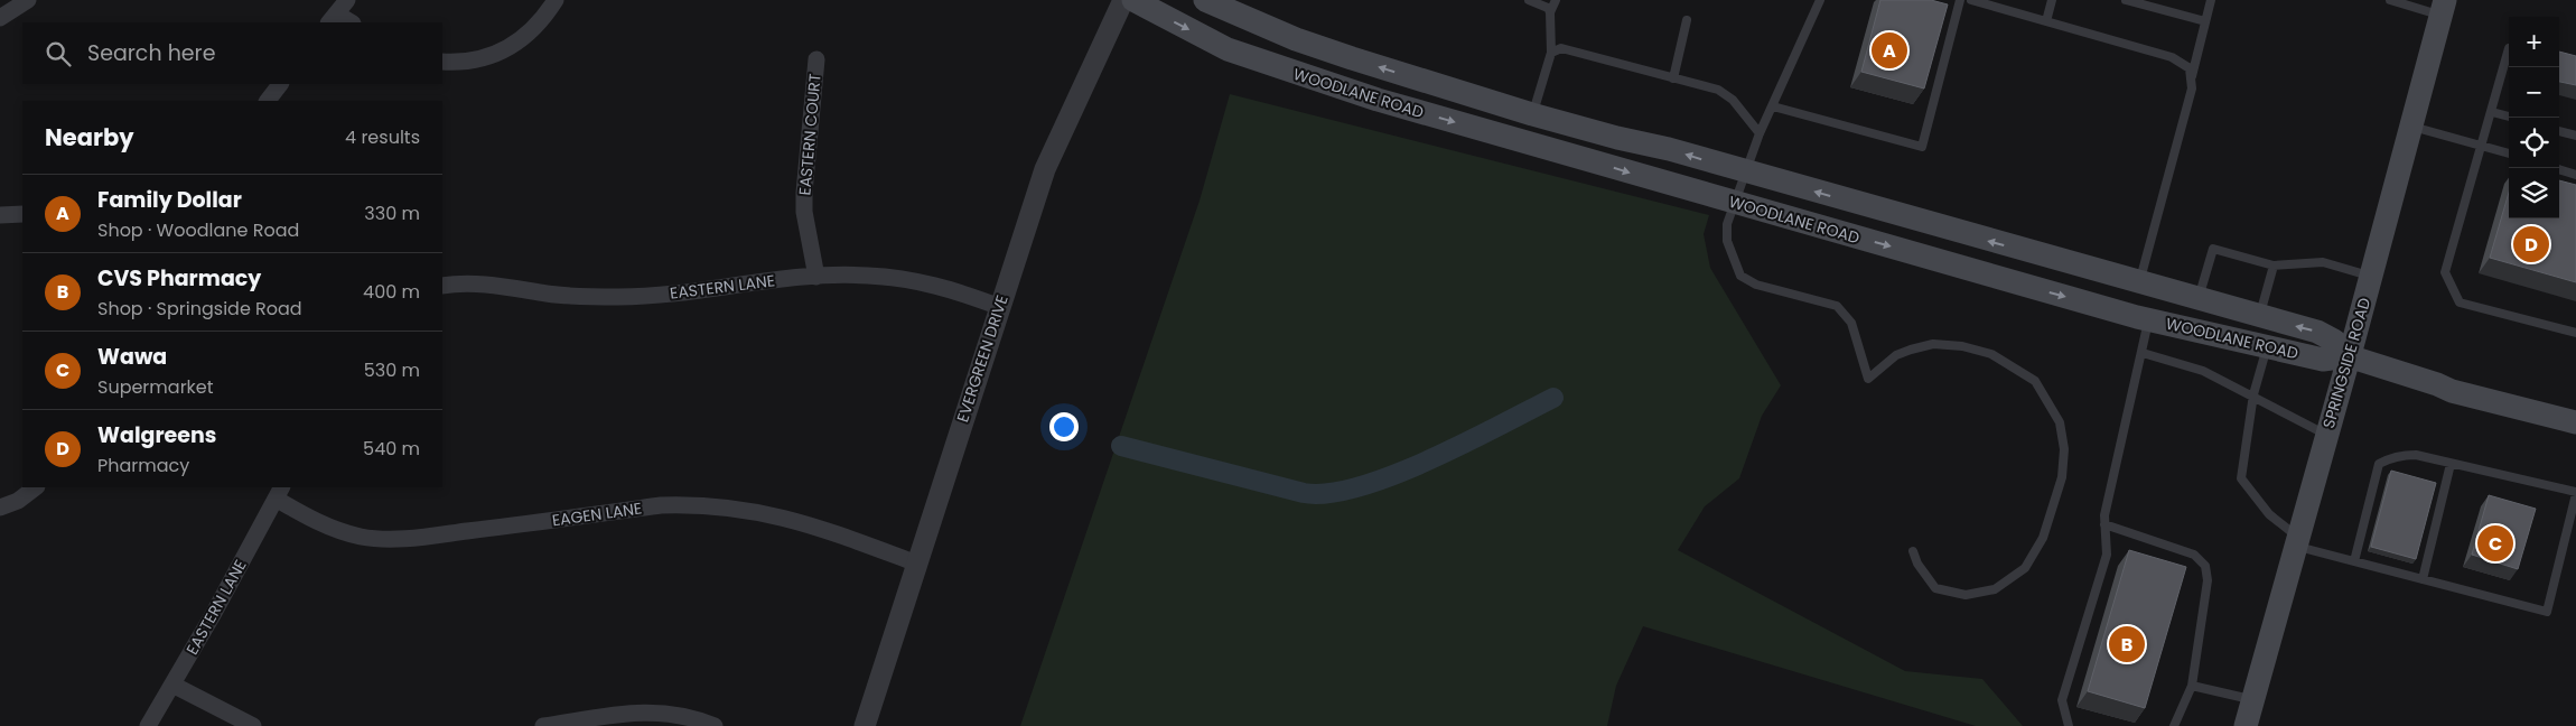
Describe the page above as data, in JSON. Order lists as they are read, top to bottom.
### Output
{
  "streets": {
    "main road": ["WOODLANE ROAD", "SPRINGSIDE ROAD"],
    "street": [
      "EASTERN COURT",
      "EASTERN LANE",
      "EVERGREEN DRIVE",
      "EAGEN LANE"
    ]
  },
  "crossings": [
    ["WOODLANE ROAD", "SPRINGSIDE ROAD"],
    ["EASTERN COURT", "EASTERN LANE"],
    ["EASTERN LANE", "EVERGREEN DRIVE"],
    ["EASTERN LANE", "EAGEN LANE"],
    ["EVERGREEN DRIVE", "EAGEN LANE"]
  ],
  "page": {
    "map_buttons": ["+", "−"],
    "search": "Search here",
    "pins": [
      "A",
      "D",
      "C",
      "B"
    ],
    "heading": ["Nearby", "4 results"],
    "list": [
      {
        "mark": "A",
        "name": "Family Dollar",
        "note": "Shop · Woodlane Road",
        "value": "330 m"
      },
      {
        "mark": "B",
        "name": "CVS Pharmacy",
        "note": "Shop · Springside Road",
        "value": "400 m"
      },
      {
        "mark": "C",
        "name": "Wawa",
        "note": "Supermarket",
        "value": "530 m"
      },
      {
        "mark": "D",
        "name": "Walgreens",
        "note": "Pharmacy",
        "value": "540 m"
      }
    ]
  }
}
